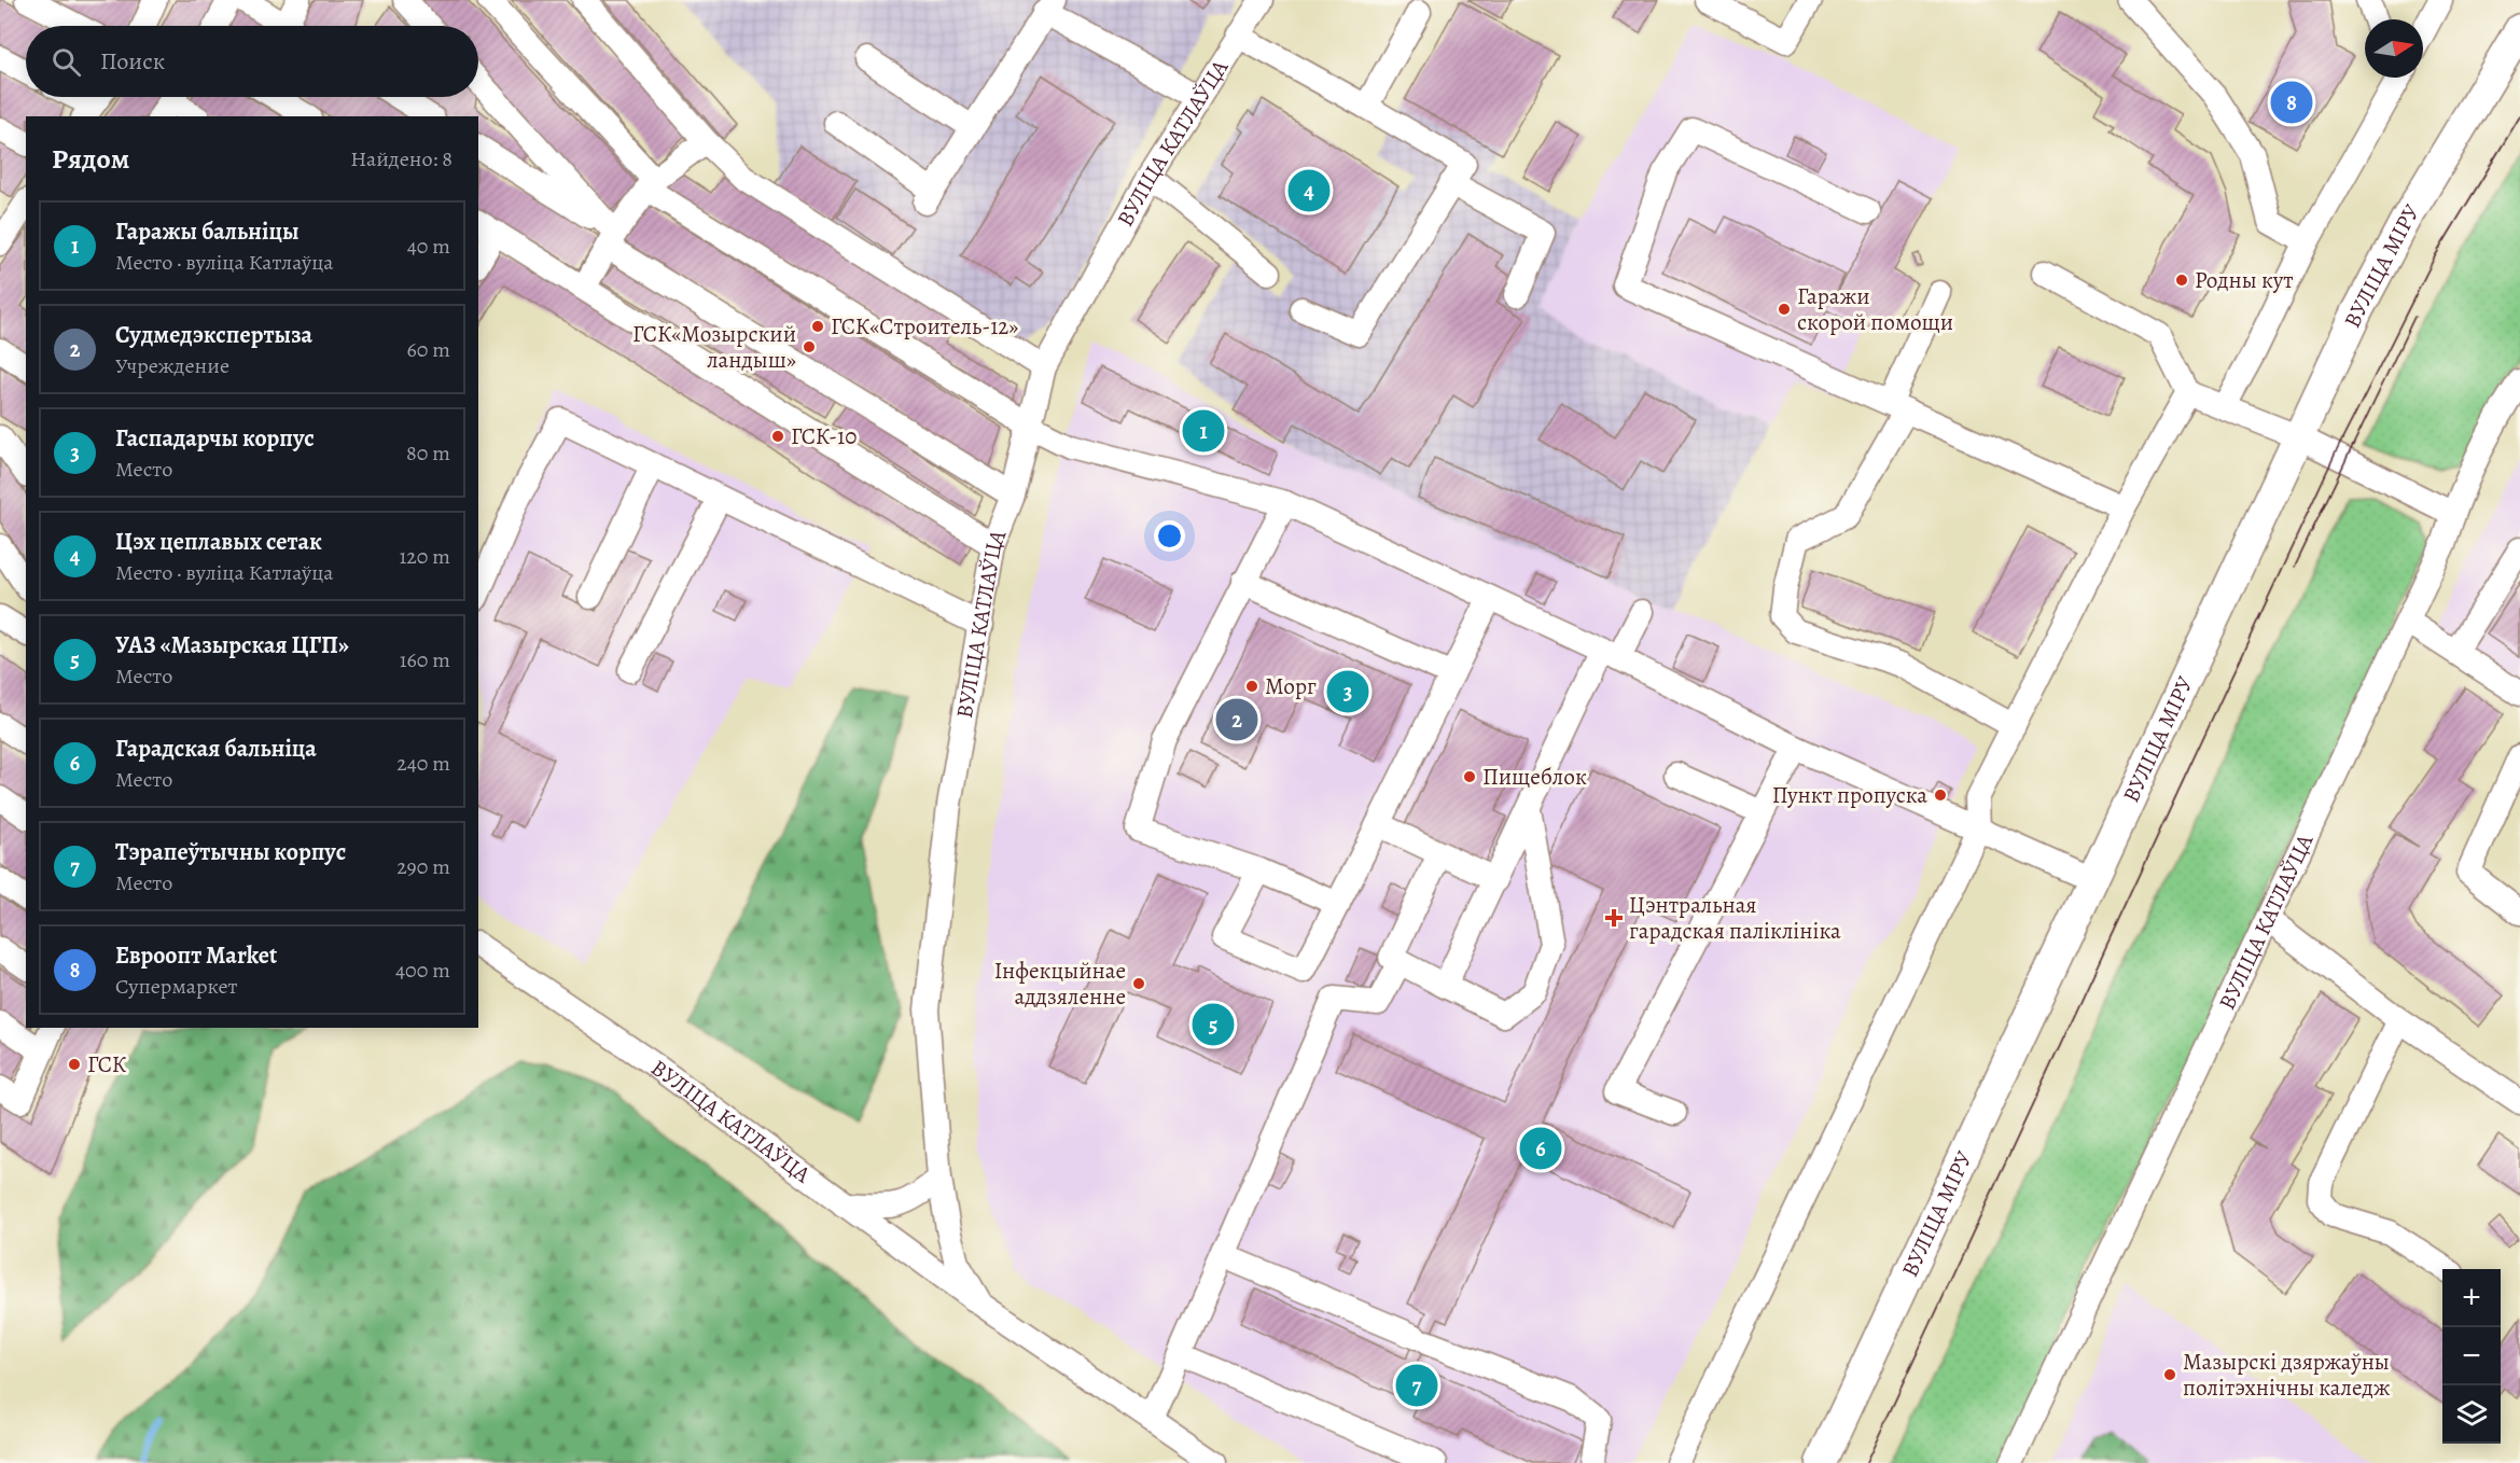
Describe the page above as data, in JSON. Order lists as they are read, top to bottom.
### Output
{
  "streets": {
    "main road": ["ВУЛІЦА МІРУ"],
    "street": ["ВУЛІЦА КАТЛАЎЦА"]
  },
  "places": {
    "other": [
      "Родны кут",
      "Гаражи скорой помощи",
      "ГСК«Строитель-12»",
      "ГСК«Мозырский ландыш»",
      "ГСК-10",
      "Морг",
      "Пищеблок",
      "Пункт пропуска",
      "Інфекцыйнае аддзяленне",
      "ГСК",
      "Мазырскі дзяржаўны політэхнічны каледж"
    ],
    "health": ["Цэнтральная гарадская паліклініка"]
  },
  "north": "right",
  "page": {
    "search": "Поиск",
    "pins": [
      "8",
      "4",
      "1",
      "3",
      "2",
      "5",
      "6",
      "7"
    ],
    "heading": ["Рядом", "Найдено: 8"],
    "list": [
      {
        "mark": "1",
        "name": "Гаражы бальніцы",
        "note": "Место · вуліца Катлаўца",
        "value": "40 m"
      },
      {
        "mark": "2",
        "name": "Судмедэкспертыза",
        "note": "Учреждение",
        "value": "60 m"
      },
      {
        "mark": "3",
        "name": "Гаспадарчы корпус",
        "note": "Место",
        "value": "80 m"
      },
      {
        "mark": "4",
        "name": "Цэх цеплавых сетак",
        "note": "Место · вуліца Катлаўца",
        "value": "120 m"
      },
      {
        "mark": "5",
        "name": "УАЗ «Мазырская ЦГП»",
        "note": "Место",
        "value": "160 m"
      },
      {
        "mark": "6",
        "name": "Гарадская бальніца",
        "note": "Место",
        "value": "240 m"
      },
      {
        "mark": "7",
        "name": "Тэрапеўтычны корпус",
        "note": "Место",
        "value": "290 m"
      },
      {
        "mark": "8",
        "name": "Евроопт Market",
        "note": "Супермаркет",
        "value": "400 m"
      }
    ],
    "map_buttons": ["+", "−"]
  }
}
